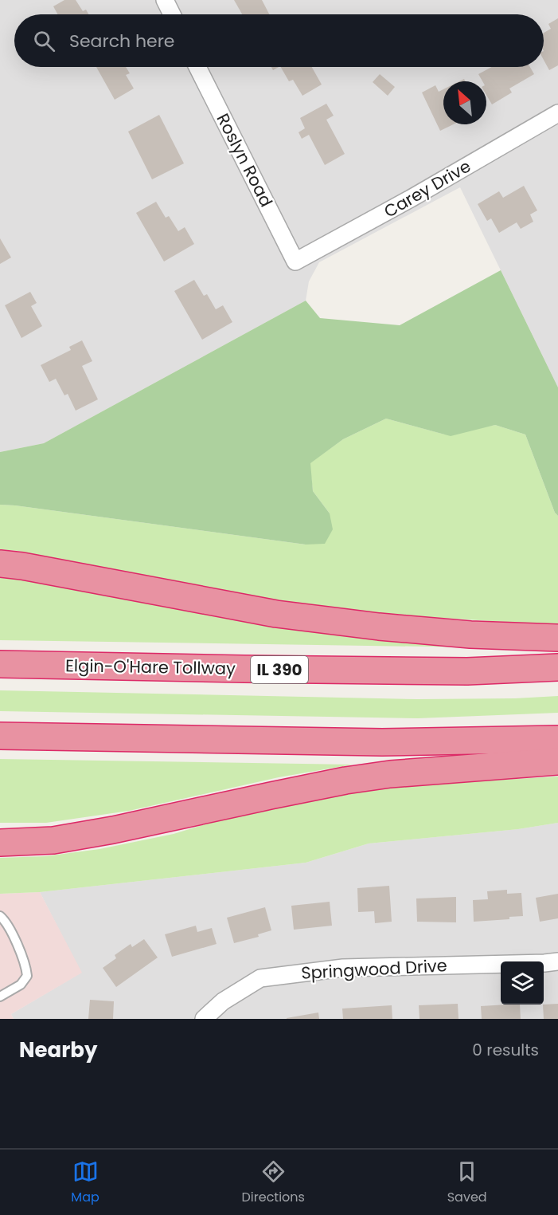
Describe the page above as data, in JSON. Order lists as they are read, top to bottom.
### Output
{
  "streets": {
    "highway": ["Elgin-O'Hare Tollway", "IL 390"],
    "street": ["Roslyn Road", "Carey Drive", "Springwood Drive"]
  },
  "crossings": [
    ["Roslyn Road", "Carey Drive"]
  ],
  "north": "top left",
  "page": {
    "search": "Search here",
    "heading": ["Nearby", "0 results"],
    "nav": ["Map", "Directions", "Saved"]
  }
}
